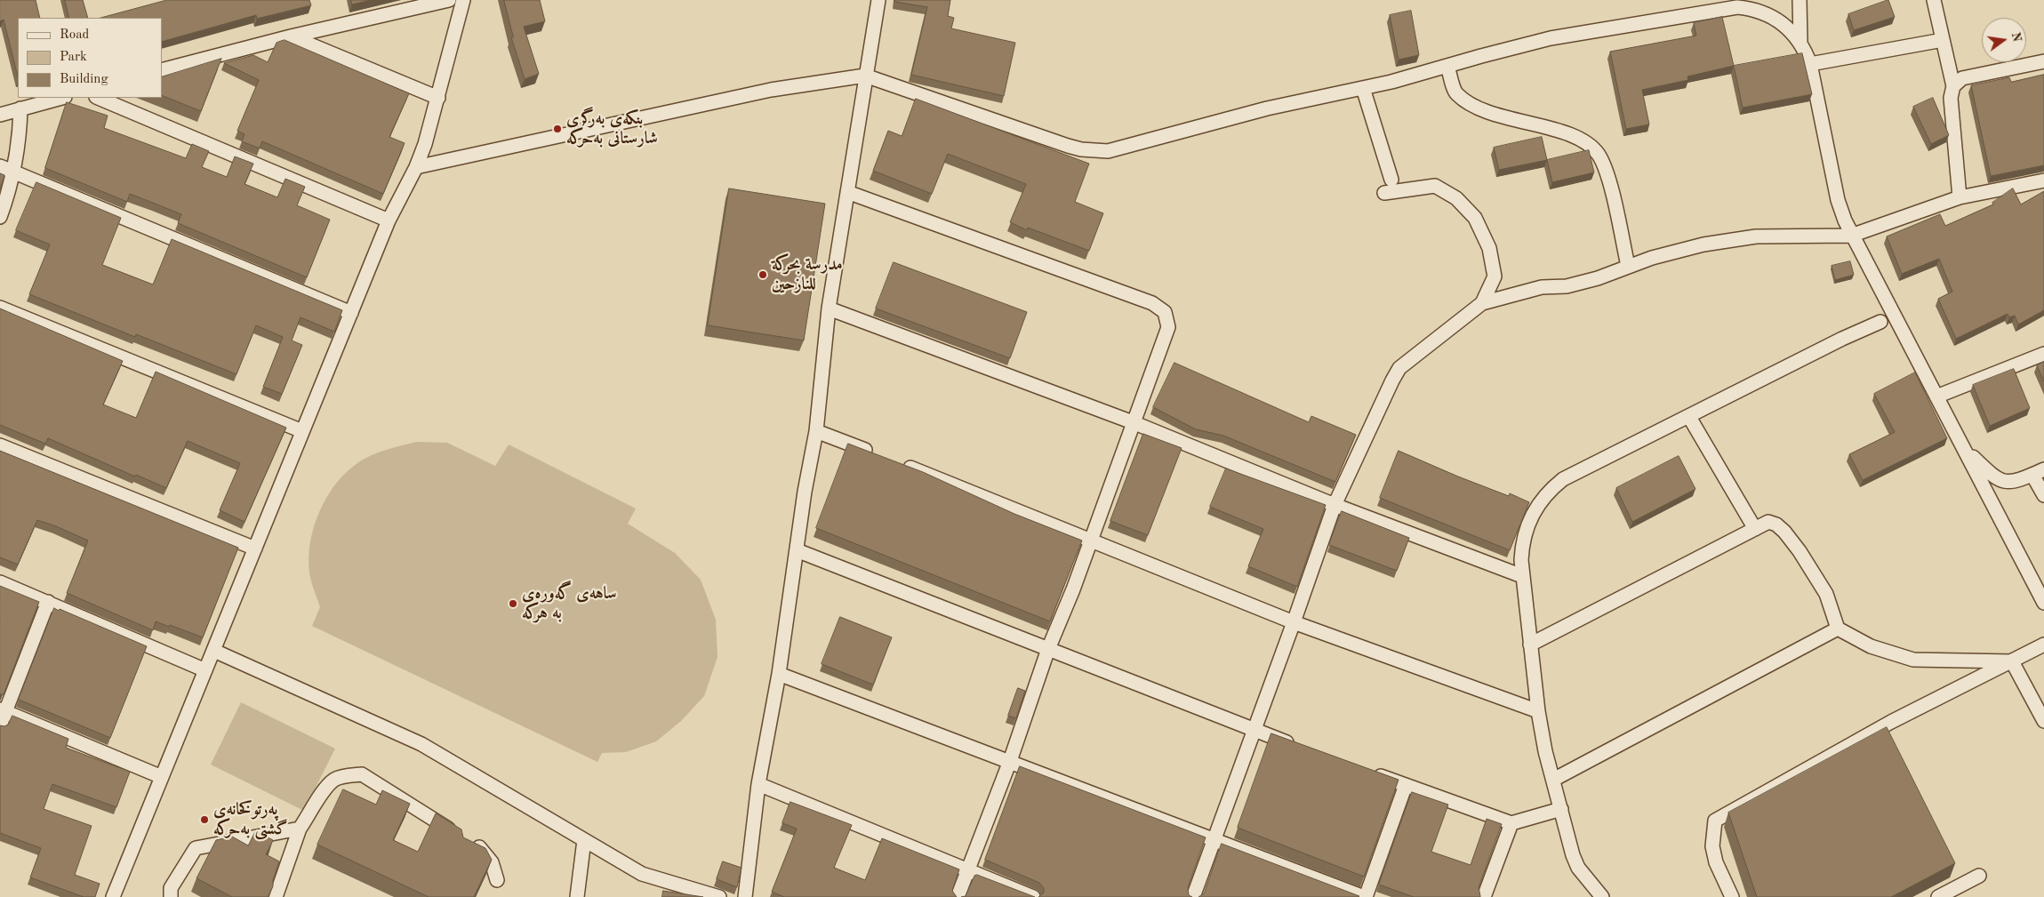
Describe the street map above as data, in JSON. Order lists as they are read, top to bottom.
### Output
{
  "places": [
    "بنکەی بەرگری شارستانی بەحرکە",
    "مدرسة بحركة للنازحين",
    "ساهه‌ی گه‌وره‌ی به هركه‌",
    "پەرتوکخانەی گشتی بەحرکە"
  ],
  "legend": ["Road", "Park", "Building"],
  "north": "right"
}
